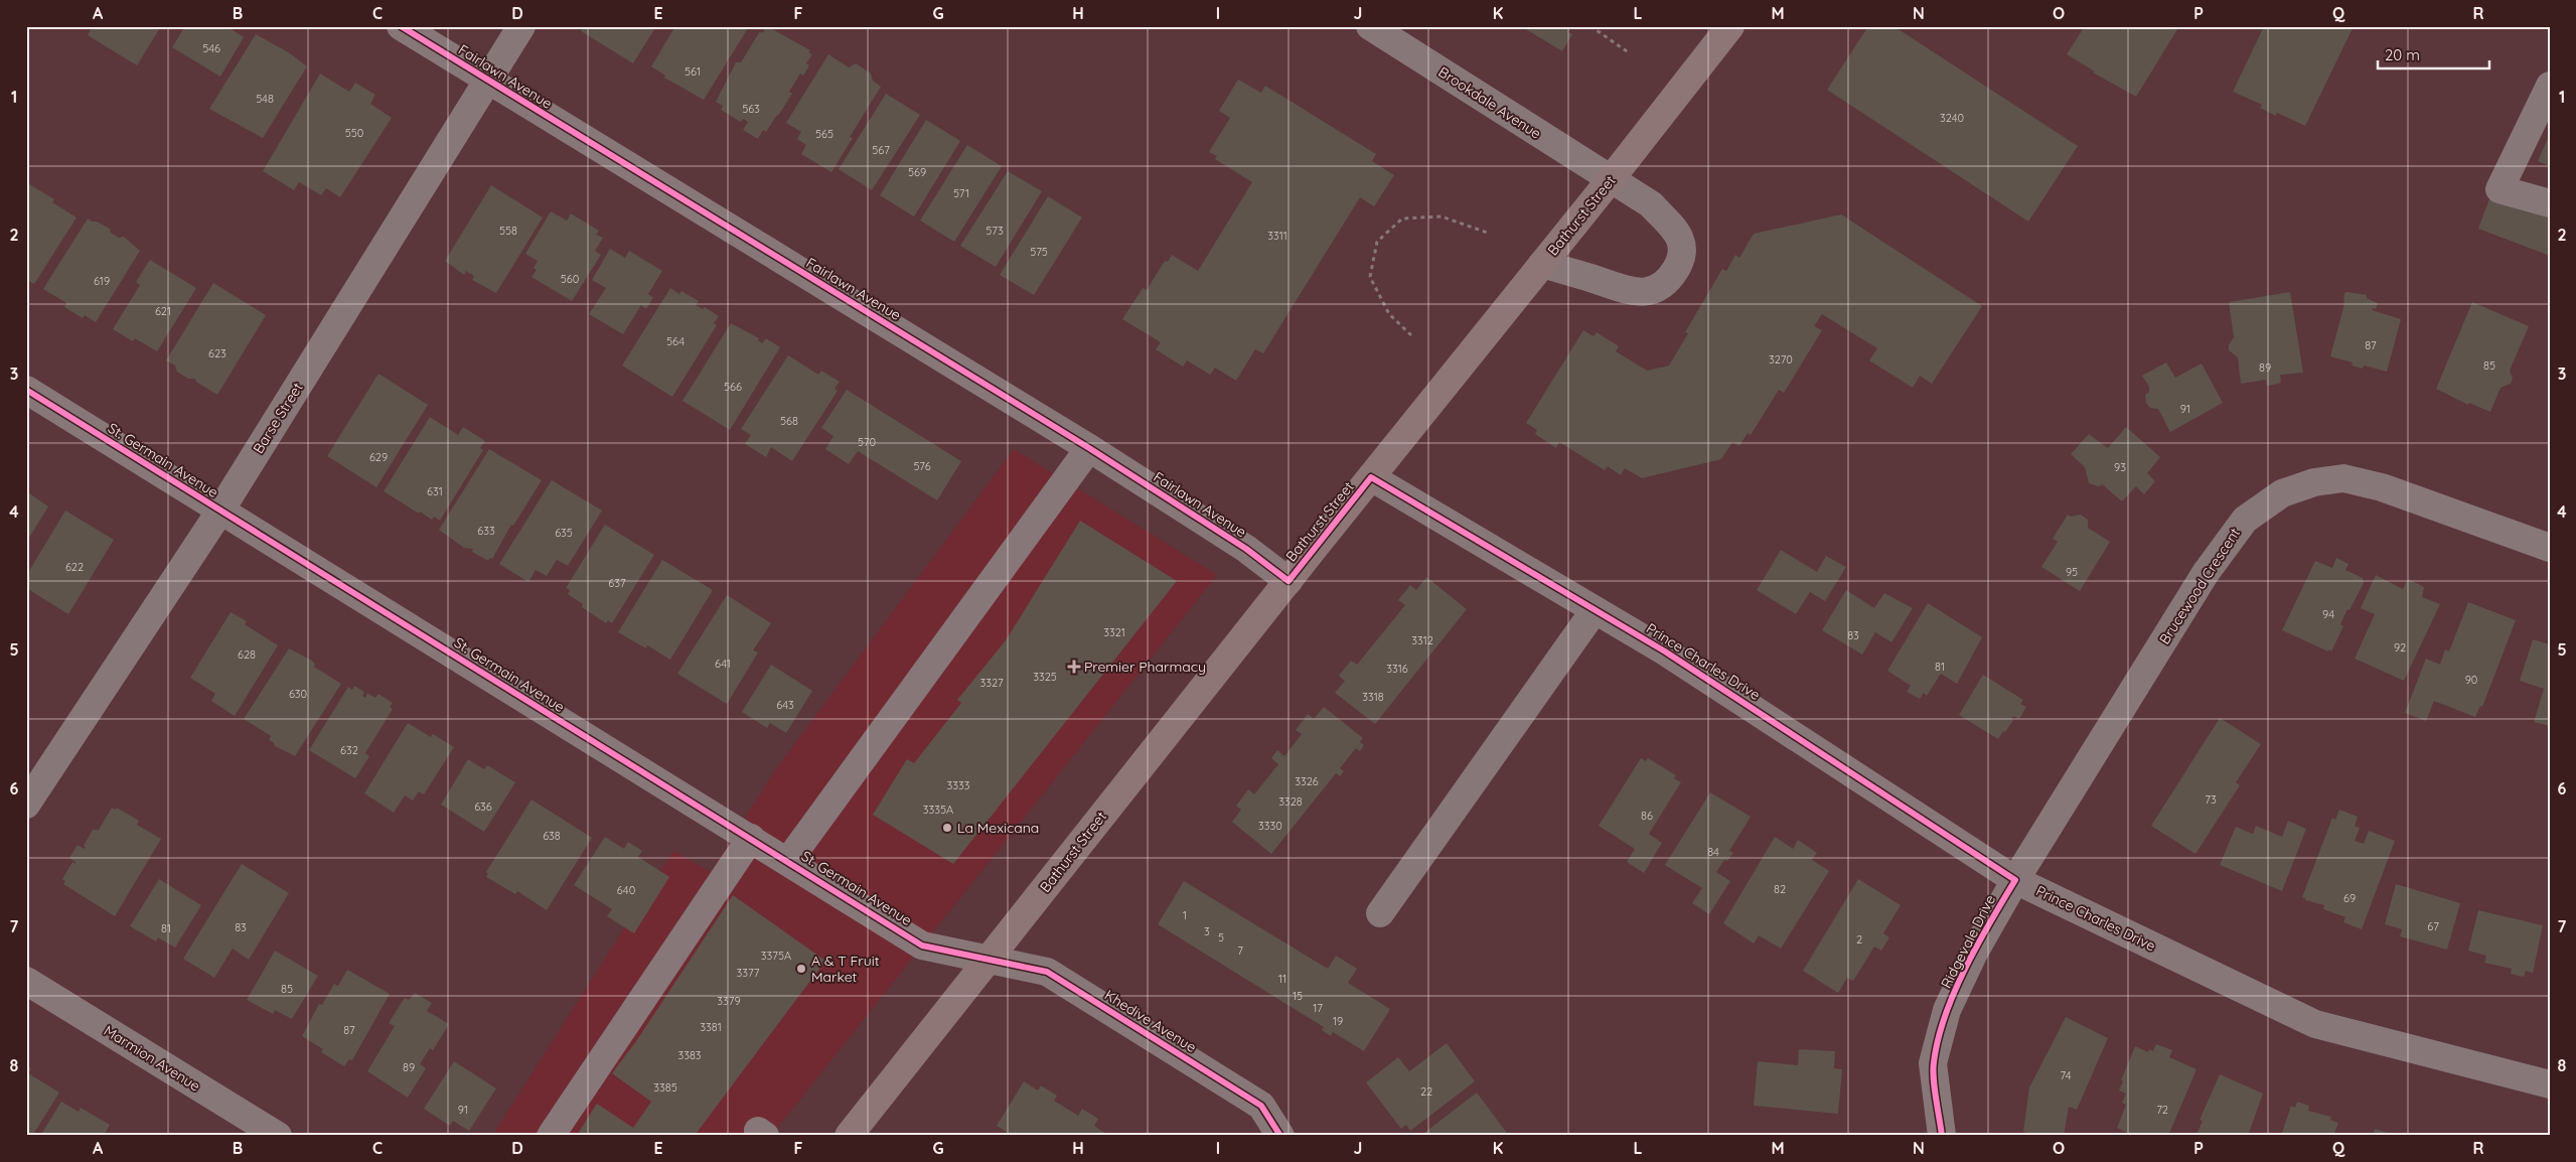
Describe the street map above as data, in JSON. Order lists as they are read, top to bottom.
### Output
{
  "streets": {
    "main road": ["Bathurst Street"],
    "street": [
      "Fairlawn Avenue",
      "Brookdale Avenue",
      "Barse Street",
      "St. Germain Avenue",
      "Brucewood Crescent",
      "Prince Charles Drive",
      "Ridgevale Drive",
      "Khedive Avenue",
      "Marmion Avenue"
    ]
  },
  "crossings": [
    ["Fairlawn Avenue", "Bathurst Street"],
    ["Fairlawn Avenue", "Barse Street"],
    ["Brookdale Avenue", "Bathurst Street"],
    ["Bathurst Street", "St. Germain Avenue"],
    ["Bathurst Street", "Prince Charles Drive"],
    ["Bathurst Street", "Khedive Avenue"],
    ["Barse Street", "St. Germain Avenue"],
    ["St. Germain Avenue", "Khedive Avenue"],
    ["Brucewood Crescent", "Prince Charles Drive"],
    ["Brucewood Crescent", "Ridgevale Drive"],
    ["Prince Charles Drive", "Ridgevale Drive"]
  ],
  "places": {
    "health": ["Premier Pharmacy"],
    "other": ["La Mexicana", "A & T Fruit Market"]
  },
  "house_numbers": [
    "546",
    "561",
    "548",
    "563",
    "3240",
    "550",
    "565",
    "567",
    "569",
    "571",
    "558",
    "573",
    "3311",
    "575",
    "560",
    "619",
    "621",
    "564",
    "87",
    "623",
    "3270",
    "85",
    "89",
    "566",
    "91",
    "568",
    "570",
    "629",
    "576",
    "93",
    "631",
    "633",
    "635",
    "622",
    "95",
    "637",
    "94",
    "3321",
    "83",
    "3312",
    "92",
    "628",
    "641",
    "81",
    "3316",
    "3325",
    "90",
    "3327",
    "630",
    "3318",
    "643",
    "632",
    "3326",
    "3333",
    "73",
    "3328",
    "636",
    "3335A",
    "86",
    "3330",
    "638",
    "84",
    "82",
    "640",
    "69",
    "1",
    "67",
    "83",
    "81",
    "3",
    "5",
    "2",
    "7",
    "3375A",
    "3377",
    "11",
    "85",
    "15",
    "3379",
    "17",
    "19",
    "3381",
    "87",
    "3383",
    "89",
    "74",
    "3385",
    "22",
    "91",
    "72"
  ],
  "scale_bar": "20 m",
  "grid": {
    "columns": [
      "A",
      "B",
      "C",
      "D",
      "E",
      "F",
      "G",
      "H",
      "I",
      "J",
      "K",
      "L",
      "M",
      "N",
      "O",
      "P",
      "Q",
      "R"
    ],
    "rows": [
      "1",
      "2",
      "3",
      "4",
      "5",
      "6",
      "7",
      "8"
    ]
  }
}
